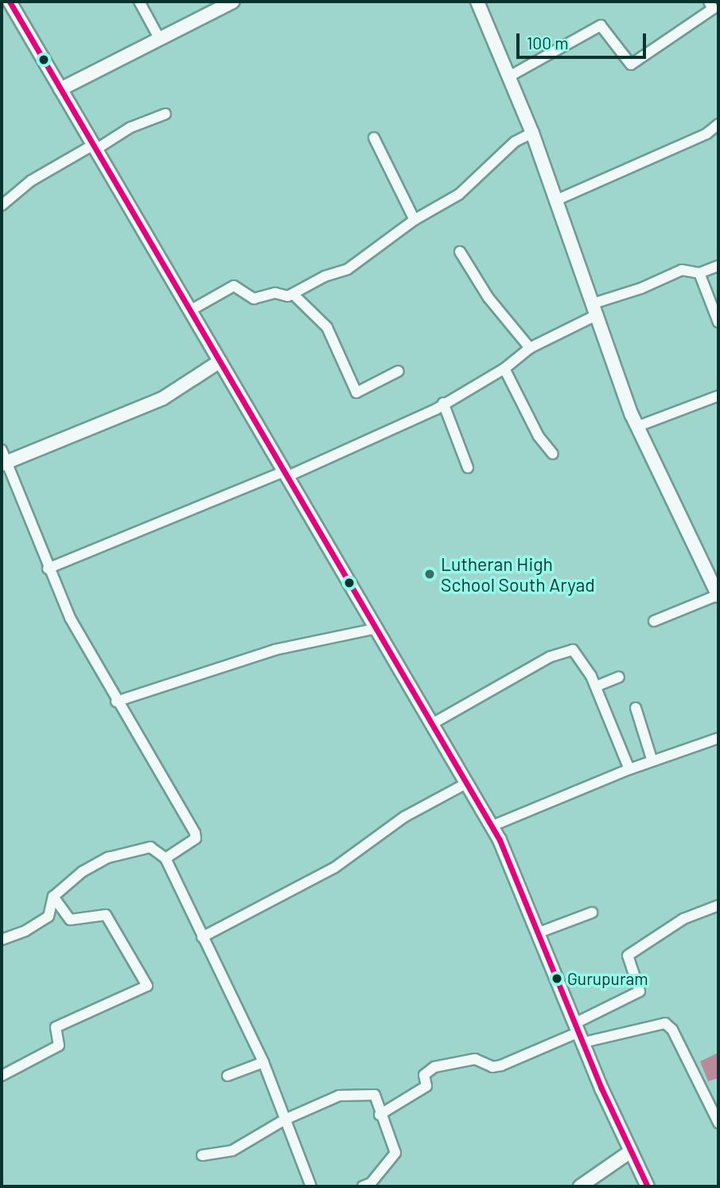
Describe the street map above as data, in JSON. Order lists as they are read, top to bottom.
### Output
{
  "places": ["Lutheran High School South Aryad", "Gurupuram"],
  "scale_bar": "100 m"
}
